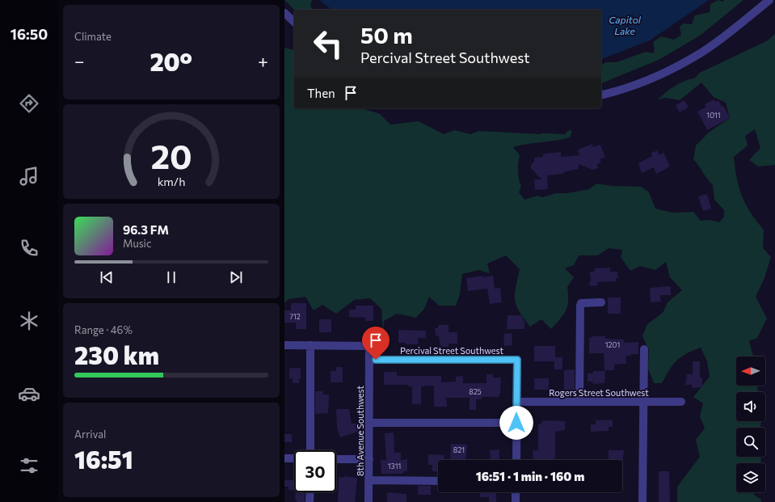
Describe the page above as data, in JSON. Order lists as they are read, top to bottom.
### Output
{
  "streets": {
    "street": ["Percival Street Southwest", "Rogers Street Southwest", "8th Avenue Southwest"]
  },
  "crossings": [
    ["Percival Street Southwest", "Rogers Street Southwest"],
    ["Percival Street Southwest", "8th Avenue Southwest"]
  ],
  "water": ["Capitol Lake"],
  "house_numbers": [
    "1011",
    "712",
    "1201",
    "825",
    "821",
    "1311"
  ],
  "north": "left",
  "page": {
    "tabs": "16:50",
    "tile": [
      "Climate",
      ["Range · 46%", "230 km"],
      ["Arrival", "16:51"]
    ],
    "turn": ["50 m", "Percival Street Southwest"],
    "heat": ["−", "20°", "+"],
    "then": "Then",
    "song": ["96.3 FM", "Music"],
    "limit": "30",
    "trip": "16:51 · 1 min · 160 m",
    "gauge": ["20", "km/h"]
  }
}
